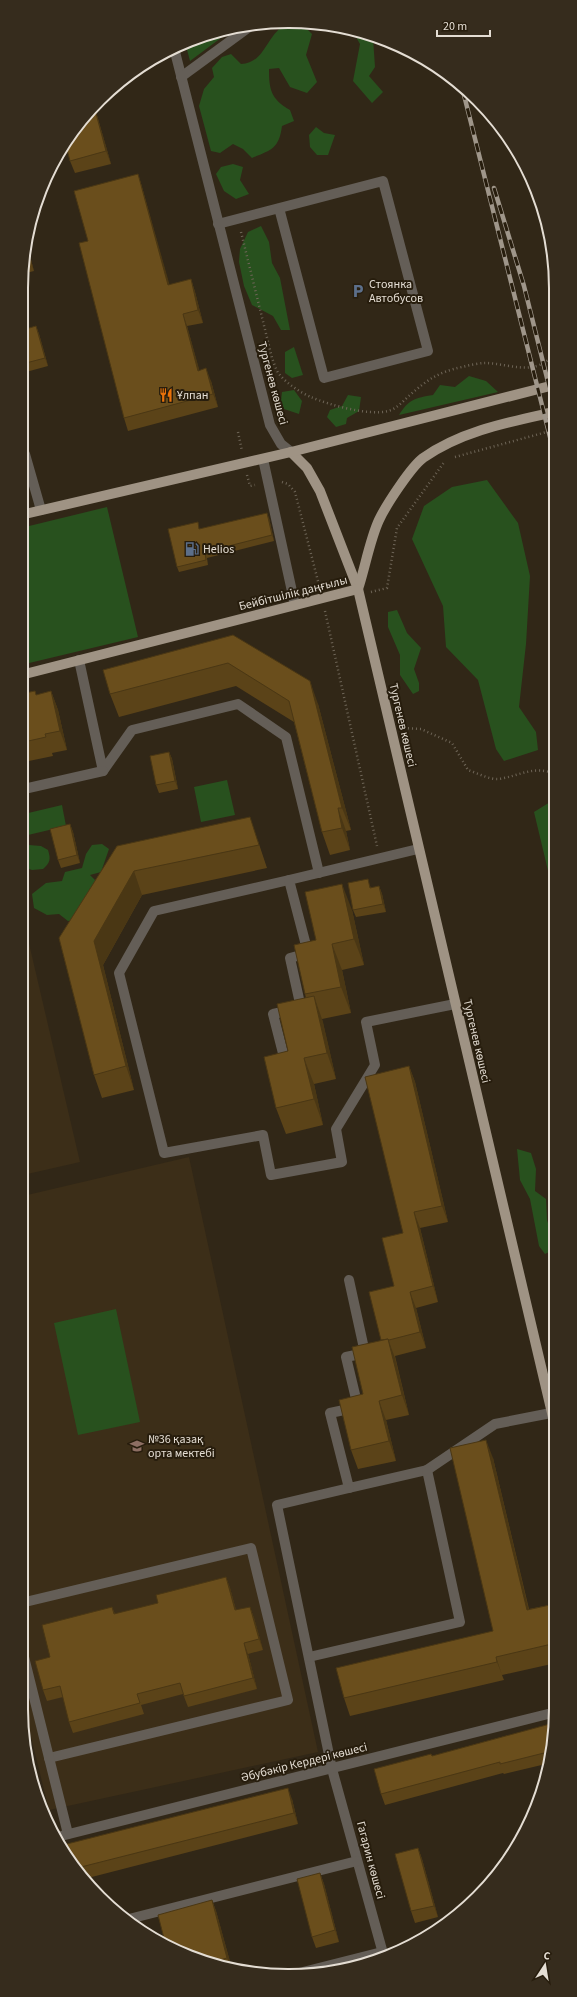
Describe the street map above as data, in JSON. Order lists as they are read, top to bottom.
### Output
{
  "streets": {
    "main road": ["Тургенев көшесі", "Бейбітшілік даңғылы"],
    "street": ["Әбубәкір Кердері көшесі", "Гагарин көшесі"]
  },
  "crossings": [
    ["Тургенев көшесі", "Бейбітшілік даңғылы"],
    ["Әбубәкір Кердері көшесі", "Гагарин көшесі"]
  ],
  "places": {
    "parking": ["Стоянка Автобусов"],
    "restaurant": ["Ұлпан"],
    "fuel station": ["Helios"],
    "school or university": ["№36 қазақ орта мектебі"]
  },
  "scale_bar": "20 m",
  "north": "top"
}
